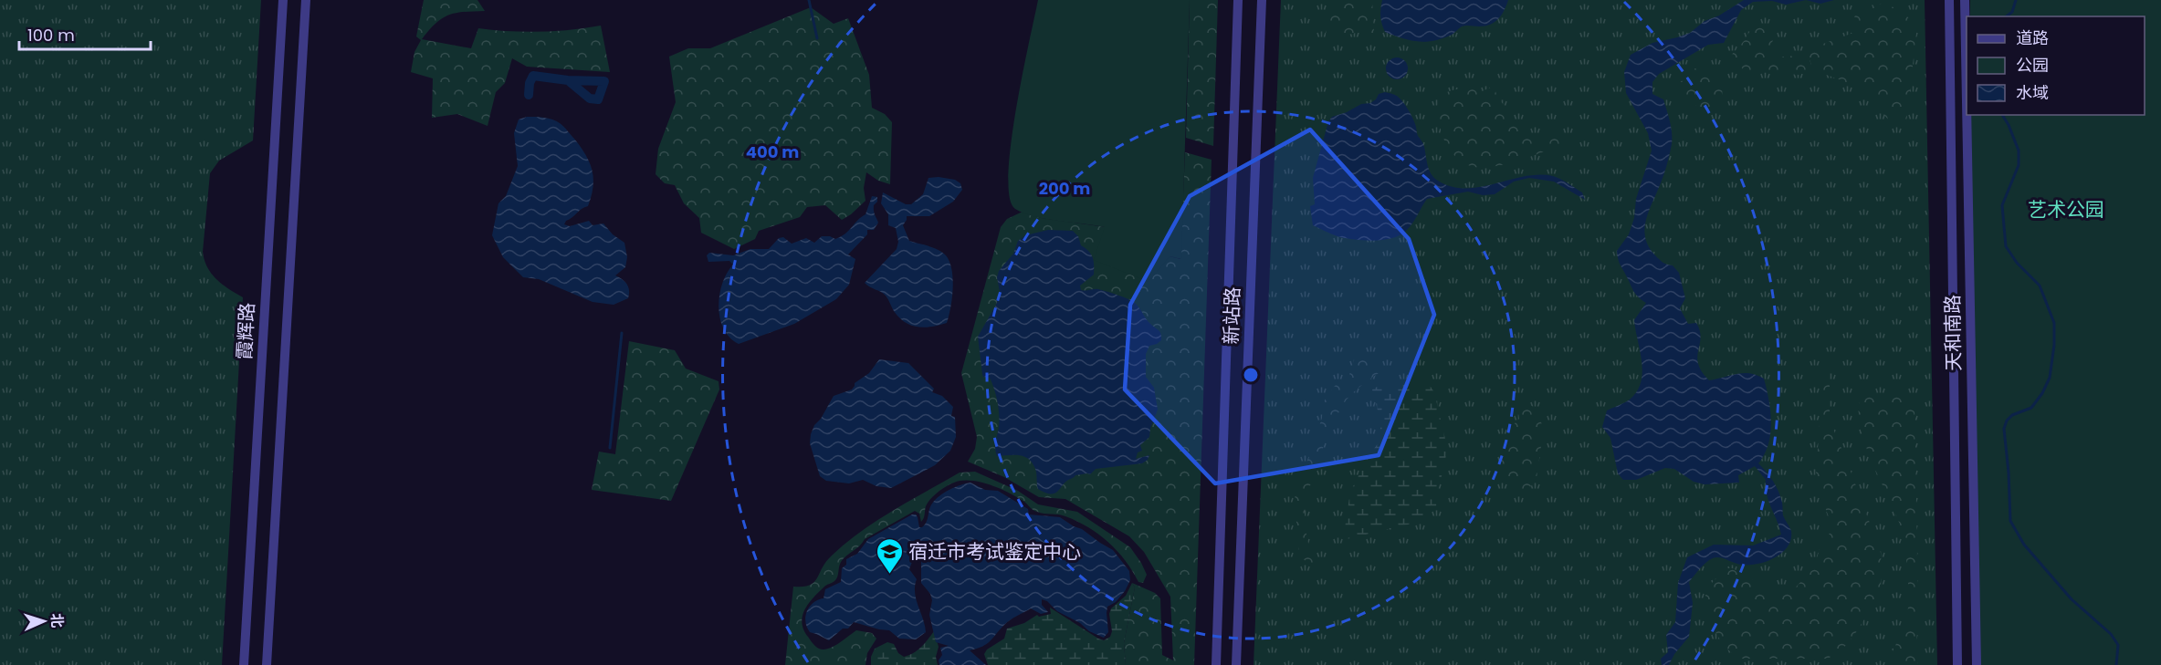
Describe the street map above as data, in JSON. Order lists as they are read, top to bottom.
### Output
{
  "streets": {
    "street": ["新站路", "霞辉路", "天和南路"]
  },
  "parks": ["艺术公园"],
  "places": {
    "school or university": ["宿迁市考试鉴定中心"]
  },
  "legend": ["道路", "公园", "水域"],
  "scale_bar": "100 m",
  "north": "right",
  "rings": ["400 m", "200 m"]
}
